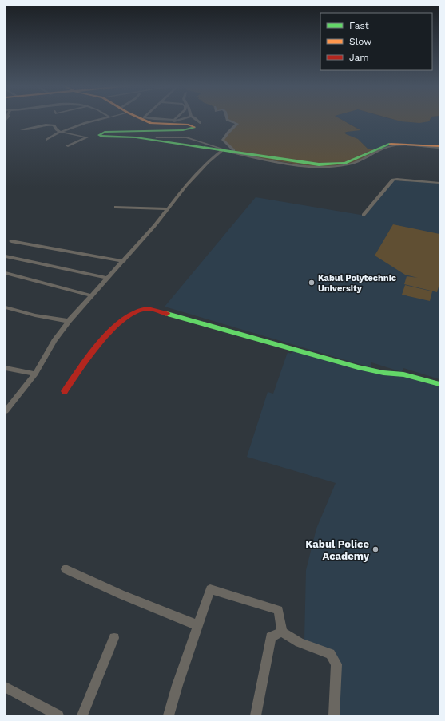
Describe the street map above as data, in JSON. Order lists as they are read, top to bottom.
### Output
{
  "places": ["Kabul Polytechnic University", "Kabul Police Academy"],
  "legend": ["Fast", "Slow", "Jam"]
}
